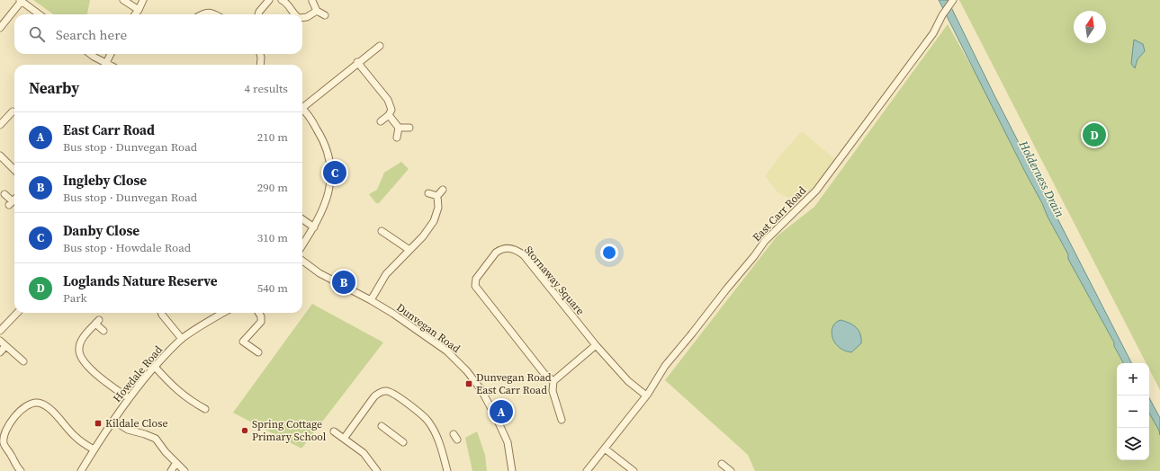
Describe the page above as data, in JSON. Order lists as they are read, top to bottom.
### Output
{
  "streets": {
    "street": [
      "East Carr Road",
      "Stornaway Square",
      "Dunvegan Road",
      "Howdale Road"
    ]
  },
  "crossings": [
    ["East Carr Road", "Stornaway Square"]
  ],
  "water": ["Holderness Drain"],
  "places": {
    "transit": ["Dunvegan Road East Carr Road", "Kildale Close"],
    "other": ["Spring Cottage Primary School"]
  },
  "north": "top",
  "page": {
    "search": "Search here",
    "heading": ["Nearby", "4 results"],
    "list": [
      {
        "mark": "A",
        "name": "East Carr Road",
        "note": "Bus stop · Dunvegan Road",
        "value": "210 m"
      },
      {
        "mark": "B",
        "name": "Ingleby Close",
        "note": "Bus stop · Dunvegan Road",
        "value": "290 m"
      },
      {
        "mark": "C",
        "name": "Danby Close",
        "note": "Bus stop · Howdale Road",
        "value": "310 m"
      },
      {
        "mark": "D",
        "name": "Loglands Nature Reserve",
        "note": "Park",
        "value": "540 m"
      }
    ],
    "pins": [
      "D",
      "C",
      "B",
      "A"
    ],
    "map_buttons": ["+", "−"]
  }
}
